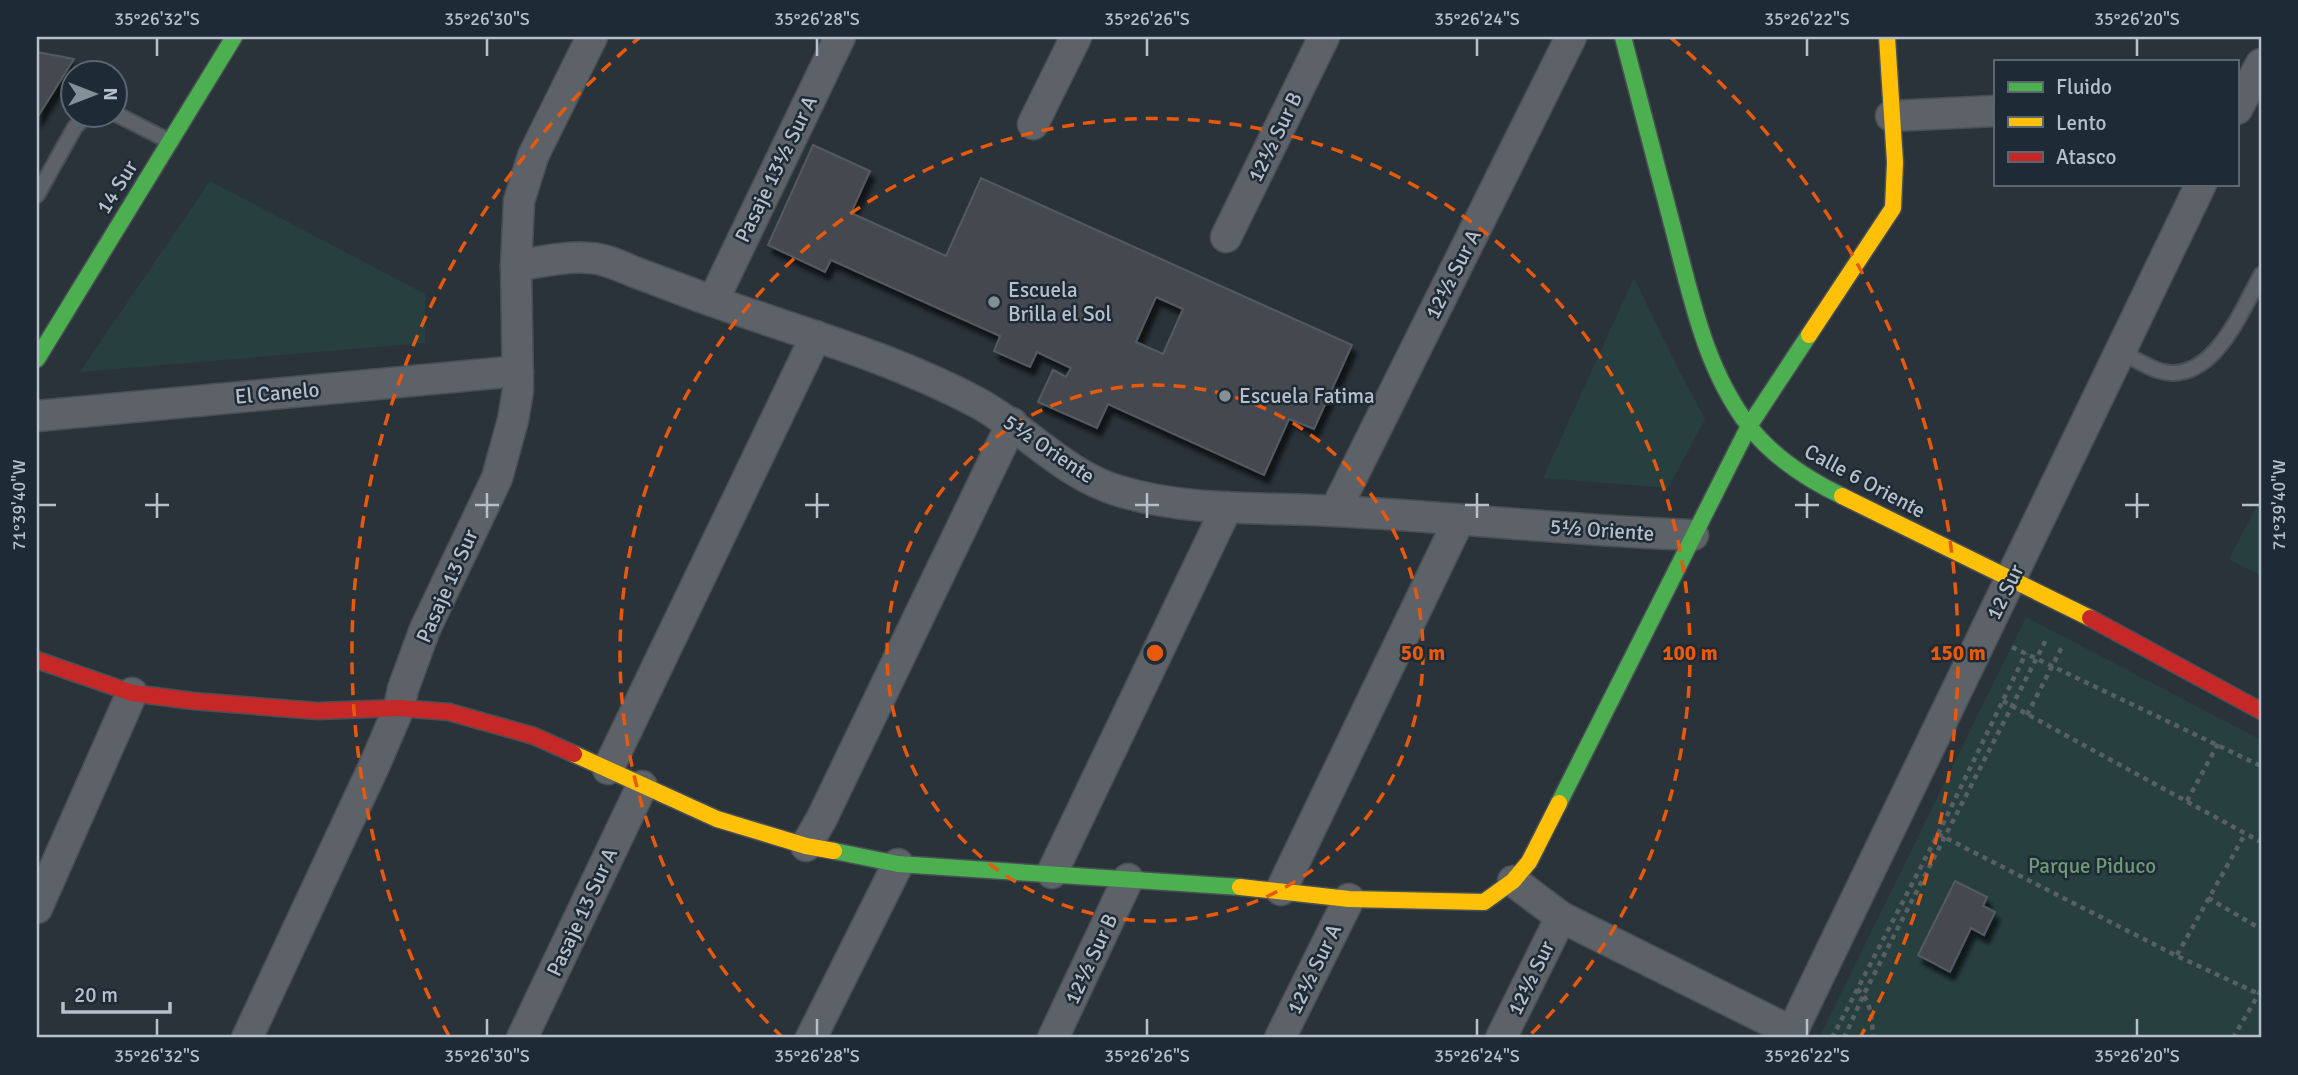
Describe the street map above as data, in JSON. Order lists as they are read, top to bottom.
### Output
{
  "streets": {
    "street": [
      "12½ Sur B",
      "Pasaje 13½ Sur A",
      "14 Sur",
      "12½ Sur A",
      "El Canelo",
      "5½ Oriente",
      "Calle 6 Oriente",
      "Pasaje 13 Sur",
      "12 Sur",
      "Pasaje 13 Sur A",
      "12½ Sur"
    ]
  },
  "crossings": [
    ["Pasaje 13½ Sur A", "5½ Oriente"],
    ["12½ Sur A", "5½ Oriente"],
    ["El Canelo", "Pasaje 13 Sur"],
    ["5½ Oriente", "Pasaje 13 Sur"],
    ["Calle 6 Oriente", "12 Sur"]
  ],
  "parks": ["Parque Piduco"],
  "places": ["Escuela Brilla el Sol", "Escuela Fatima"],
  "legend": ["Fluido", "Lento", "Atasco"],
  "scale_bar": "20 m",
  "north": "right",
  "coordinates": [
    "35°26'32\"S",
    "35°26'30\"S",
    "35°26'28\"S",
    "35°26'26\"S",
    "35°26'24\"S",
    "35°26'22\"S",
    "35°26'20\"S",
    "71°39'40\"W"
  ],
  "rings": ["50 m", "100 m", "150 m"]
}
